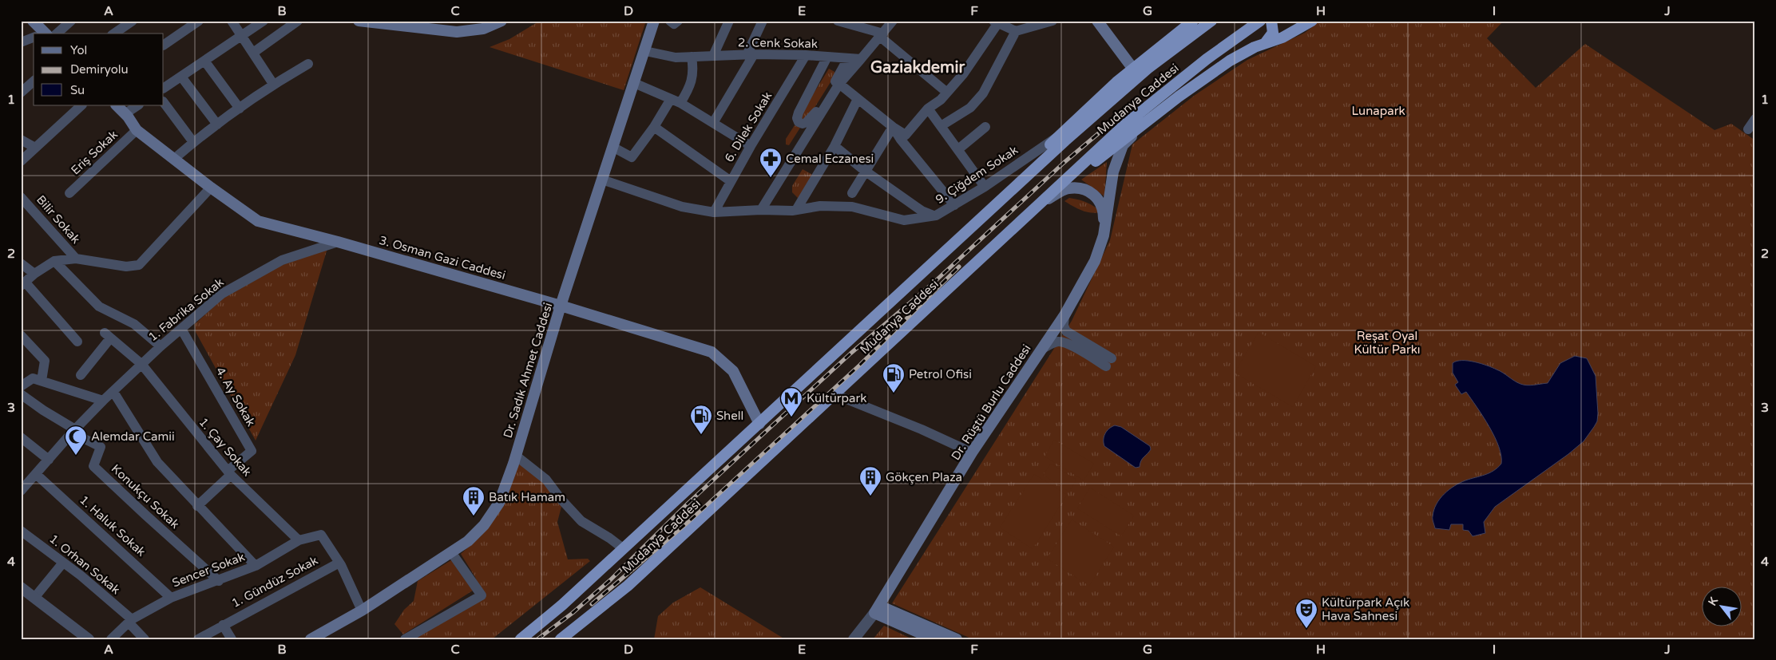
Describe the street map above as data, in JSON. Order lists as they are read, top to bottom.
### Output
{
  "streets": {
    "highway": ["Mudanya Caddesi"],
    "main road": ["3. Osman Gazi Caddesi", "Dr. Sadık Ahmet Caddesi", "Dr. Rüştü Burlu Caddesi"],
    "street": [
      "2. Cenk Sokak",
      "6. Dilek Sokak",
      "Eriş Sokak",
      "9. Çiğdem Sokak",
      "Bilir Sokak",
      "1. Fabrika Sokak",
      "4. Ay Sokak",
      "1. Çay Sokak",
      "Konukçu Sokak",
      "1. Haluk Sokak",
      "1. Orhan Sokak",
      "Sencer Sokak",
      "1. Gündüz Sokak"
    ]
  },
  "crossings": [
    ["2. Cenk Sokak", "6. Dilek Sokak"],
    ["2. Cenk Sokak", "Dr. Sadık Ahmet Caddesi"],
    ["Mudanya Caddesi", "3. Osman Gazi Caddesi"],
    ["6. Dilek Sokak", "9. Çiğdem Sokak"],
    ["Eriş Sokak", "3. Osman Gazi Caddesi"],
    ["9. Çiğdem Sokak", "Dr. Sadık Ahmet Caddesi"],
    ["3. Osman Gazi Caddesi", "1. Fabrika Sokak"],
    ["3. Osman Gazi Caddesi", "Dr. Sadık Ahmet Caddesi"],
    ["1. Fabrika Sokak", "4. Ay Sokak"],
    ["1. Fabrika Sokak", "1. Çay Sokak"],
    ["1. Fabrika Sokak", "Konukçu Sokak"],
    ["1. Fabrika Sokak", "1. Haluk Sokak"],
    ["4. Ay Sokak", "1. Çay Sokak"],
    ["1. Çay Sokak", "Sencer Sokak"],
    ["Konukçu Sokak", "Sencer Sokak"],
    ["1. Haluk Sokak", "Sencer Sokak"],
    ["1. Orhan Sokak", "Sencer Sokak"],
    ["Sencer Sokak", "1. Gündüz Sokak"]
  ],
  "districts": ["Gaziakdemir"],
  "parks": ["Lunapark", "Reşat Oyal Kültür Parkı"],
  "places": {
    "pharmacy": ["Cemal Eczanesi"],
    "fuel station": ["Petrol Ofisi", "Shell"],
    "metro station": ["Kültürpark"],
    "mosque": ["Alemdar Camii"],
    "building": ["Gökçen Plaza", "Batık Hamam"],
    "theatre": ["Kültürpark Açık Hava Sahnesi"]
  },
  "legend": ["Yol", "Demiryolu", "Su"],
  "north": "top left",
  "grid": {
    "columns": [
      "A",
      "B",
      "C",
      "D",
      "E",
      "F",
      "G",
      "H",
      "I",
      "J"
    ],
    "rows": [
      "1",
      "2",
      "3",
      "4"
    ]
  }
}
